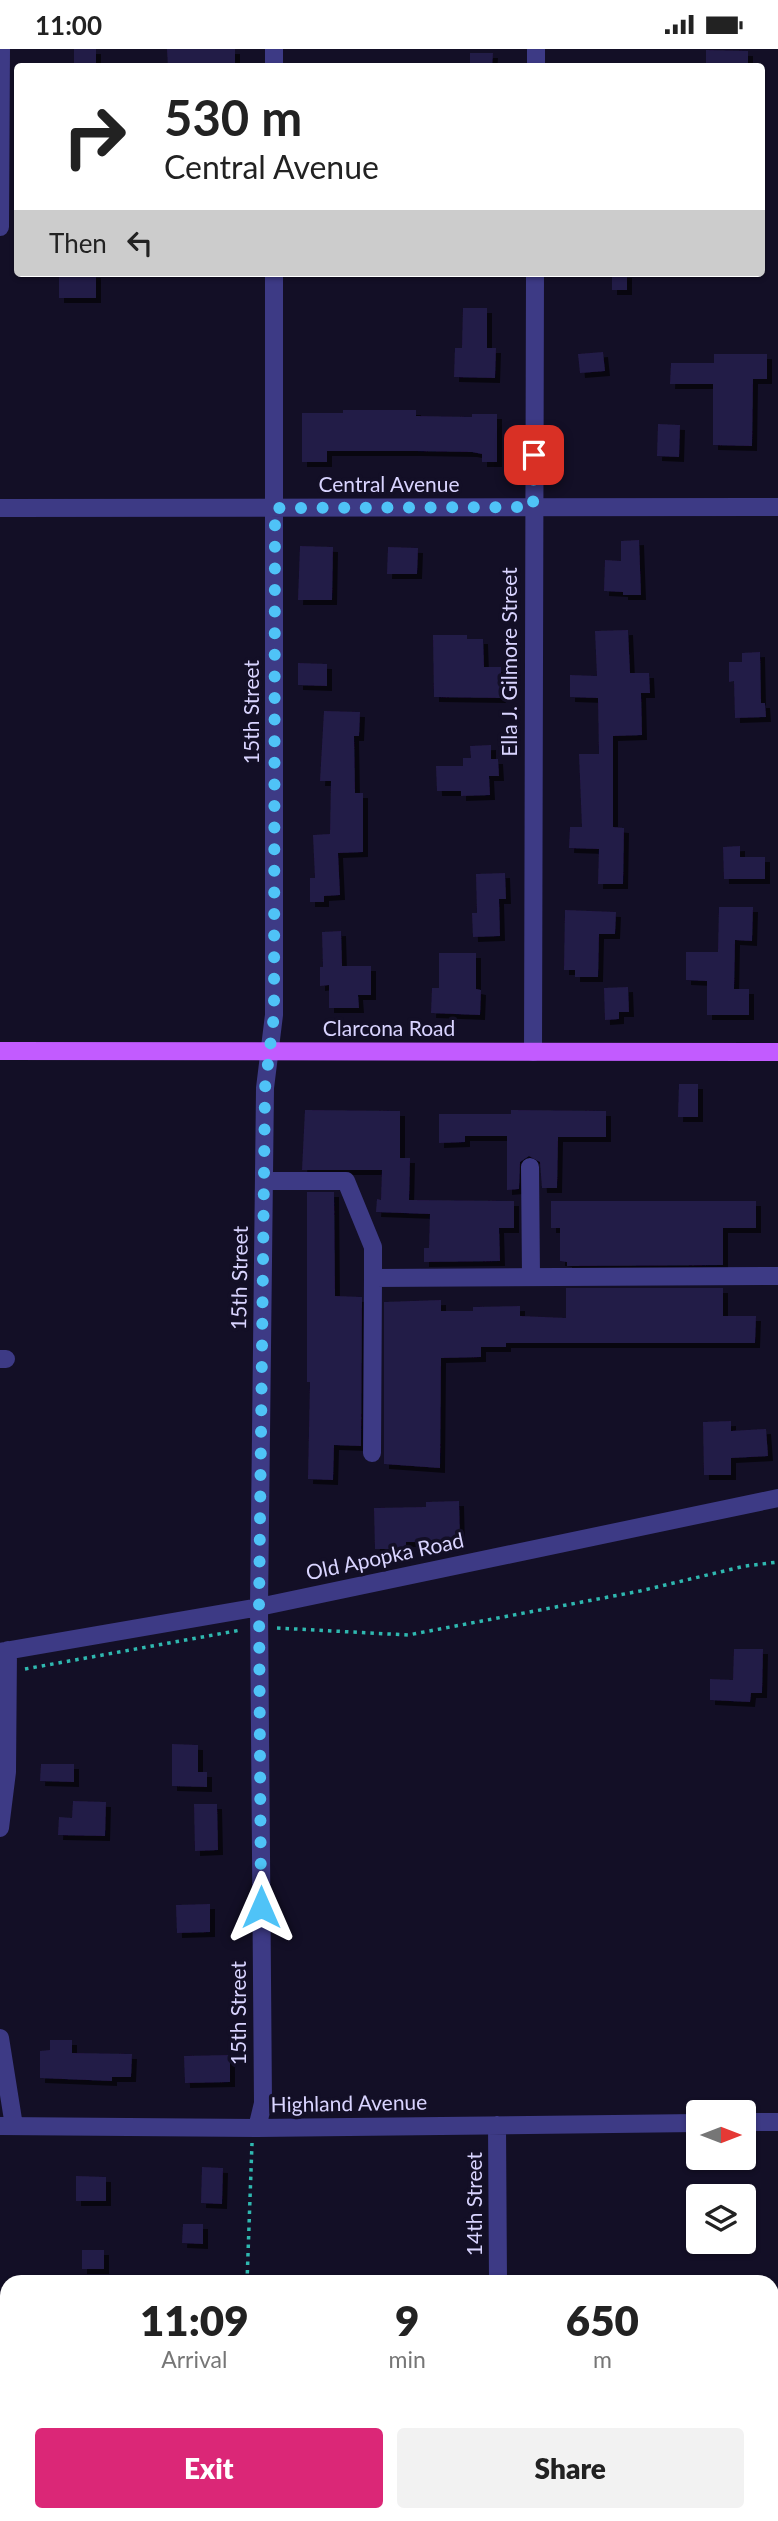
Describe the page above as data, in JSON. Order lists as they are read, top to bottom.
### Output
{
  "streets": {
    "main road": ["Clarcona Road"],
    "street": [
      "Central Avenue",
      "Ella J. Gilmore Street",
      "15th Street",
      "Old Apopka Road",
      "Highland Avenue",
      "14th Street"
    ]
  },
  "crossings": [
    ["Central Avenue", "Ella J. Gilmore Street"],
    ["Central Avenue", "15th Street"],
    ["Ella J. Gilmore Street", "Clarcona Road"],
    ["15th Street", "Clarcona Road"],
    ["15th Street", "Old Apopka Road"],
    ["15th Street", "Highland Avenue"],
    ["Highland Avenue", "14th Street"]
  ],
  "north": "right",
  "page": {
    "status": "11:00",
    "turn": ["530 m", "Central Avenue"],
    "then": "Then",
    "eta": [
      "11:09",
      "Arrival",
      "9",
      "min",
      "650",
      "m"
    ],
    "buttons": ["Exit", "Share"]
  }
}
